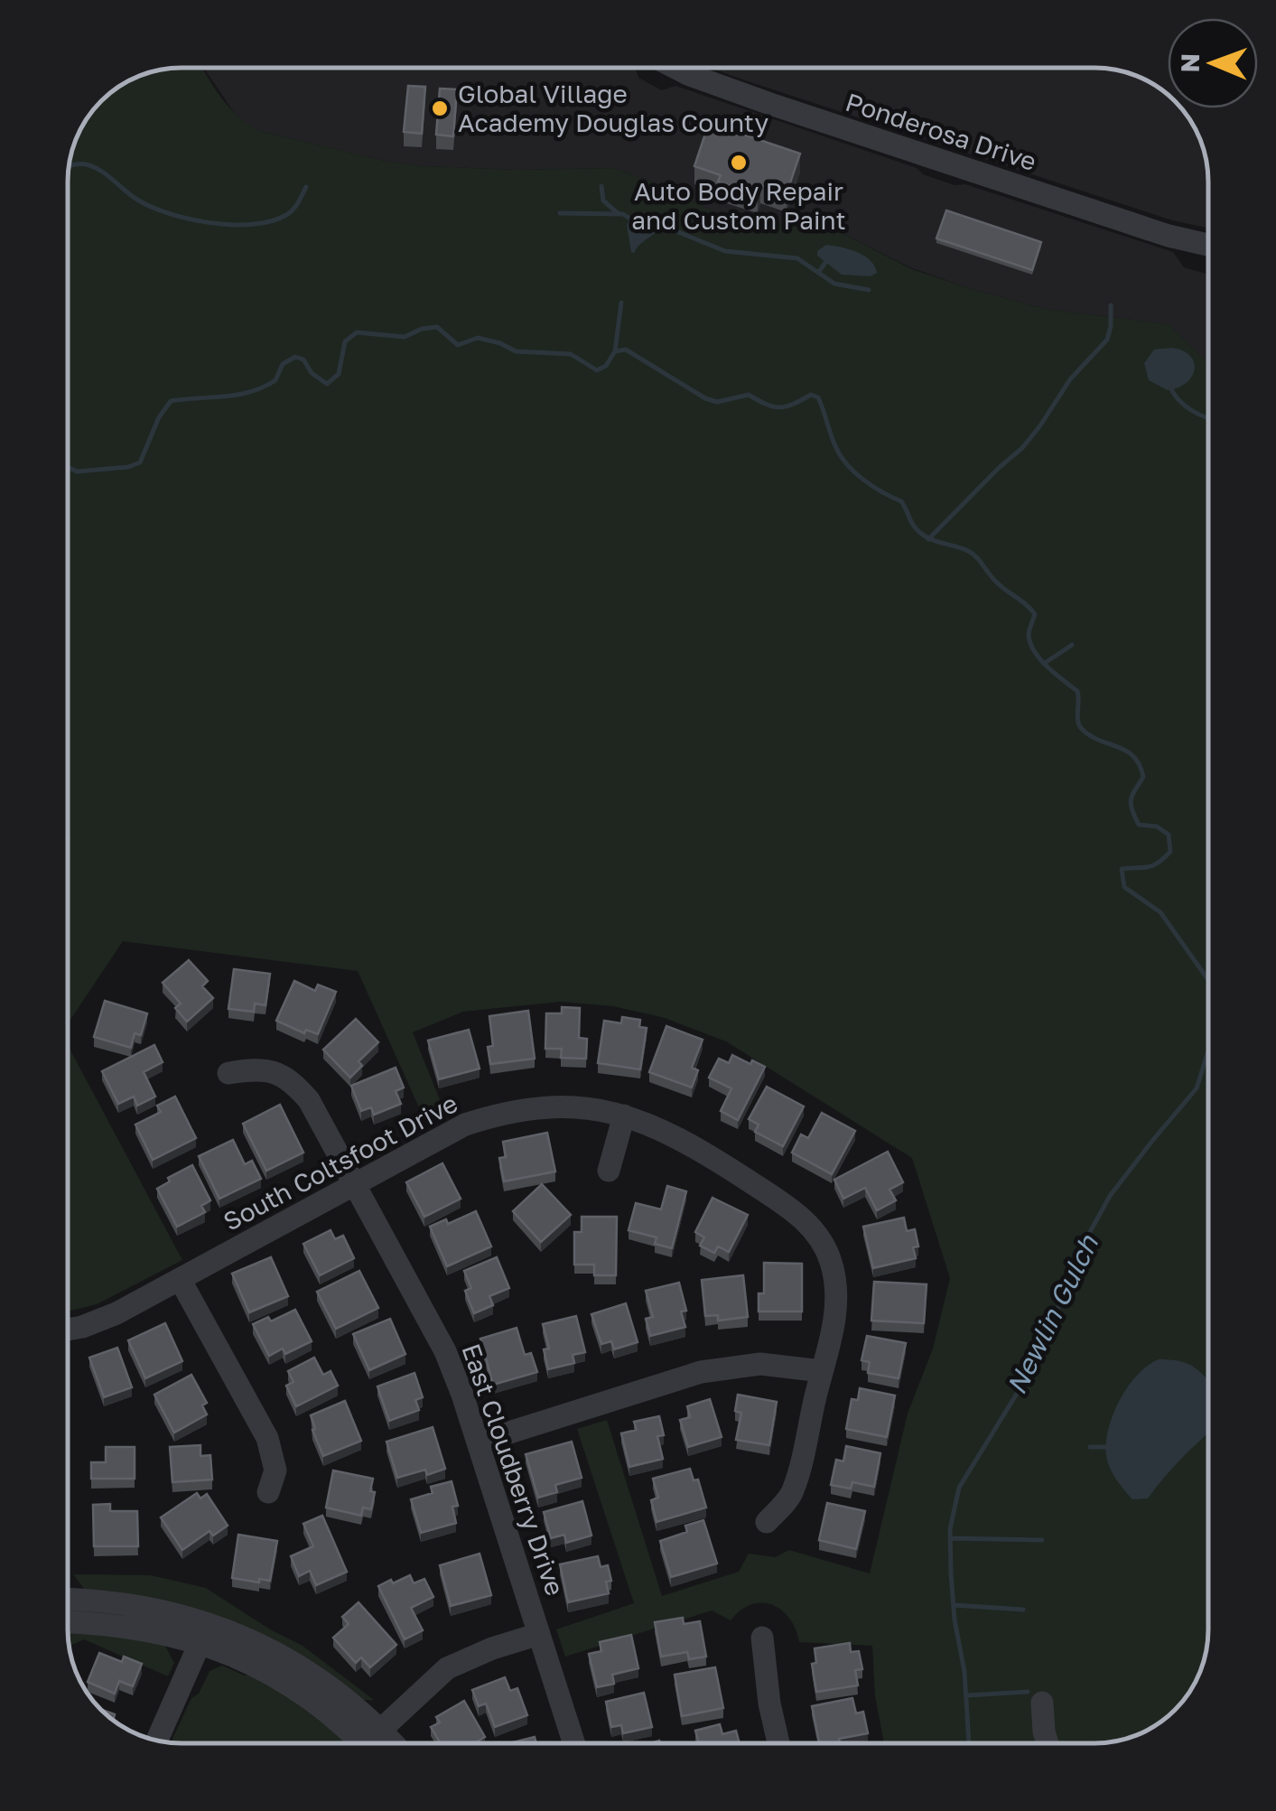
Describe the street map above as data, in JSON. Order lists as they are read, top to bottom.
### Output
{
  "streets": {
    "street": ["Ponderosa Drive", "South Coltsfoot Drive", "East Cloudberry Drive"]
  },
  "crossings": [
    ["South Coltsfoot Drive", "East Cloudberry Drive"]
  ],
  "water": ["Newlin Gulch"],
  "places": ["Global Village Academy Douglas County", "Auto Body Repair and Custom Paint"],
  "north": "left"
}
